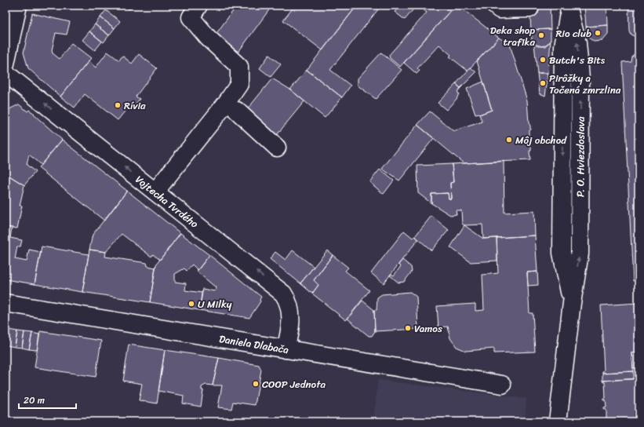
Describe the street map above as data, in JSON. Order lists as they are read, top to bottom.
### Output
{
  "streets": {
    "street": ["P. O. Hviezdoslava", "Vojtecha Tvrdého", "Daniela Dlabača"]
  },
  "crossings": [
    ["Vojtecha Tvrdého", "Daniela Dlabača"]
  ],
  "one_way": ["Vojtecha Tvrdého"],
  "places": [
    "Rio club",
    "Deka shop trafika",
    "Butch's Bits",
    "Pirôžky a Točená zmrzlina",
    "Rívia",
    "Môj obchod",
    "U Milky",
    "Vamos",
    "COOP Jednota"
  ],
  "scale_bar": "20 m"
}
